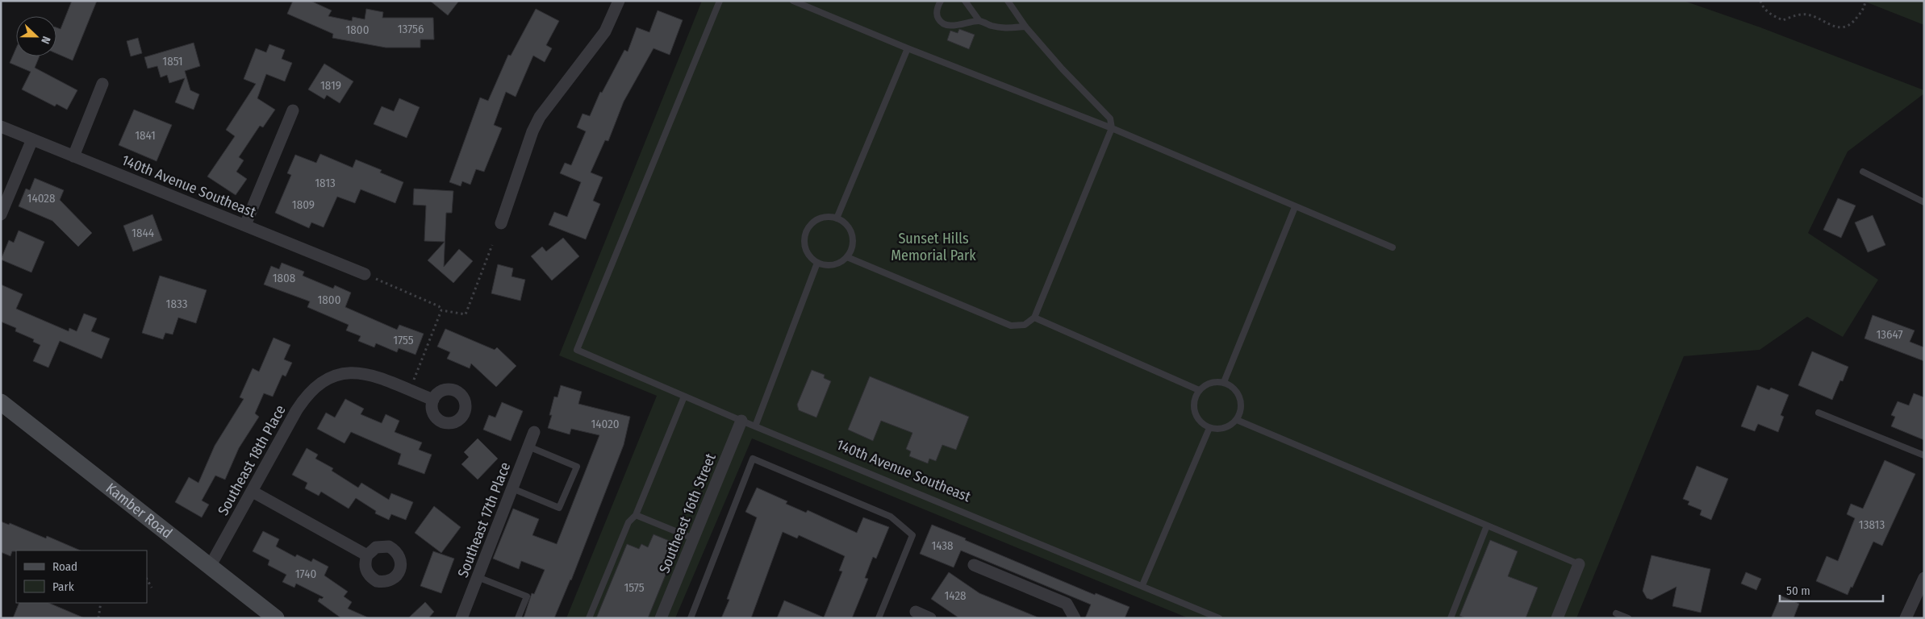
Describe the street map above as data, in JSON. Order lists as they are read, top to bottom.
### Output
{
  "streets": {
    "street": [
      "140th Avenue Southeast",
      "Southeast 18th Place",
      "Kamber Road",
      "Southeast 16th Street",
      "Southeast 17th Place"
    ]
  },
  "crossings": [
    ["140th Avenue Southeast", "Southeast 16th Street"],
    ["Southeast 18th Place", "Kamber Road"]
  ],
  "parks": ["Sunset Hills Memorial Park"],
  "house_numbers": [
    "13756",
    "1800",
    "1851",
    "1819",
    "1841",
    "1813",
    "14028",
    "1809",
    "1844",
    "1808",
    "1800",
    "1833",
    "13647",
    "1755",
    "14020",
    "13813",
    "1438",
    "1740",
    "1575",
    "1428"
  ],
  "legend": ["Road", "Park"],
  "scale_bar": "50 m",
  "north": "right"
}
